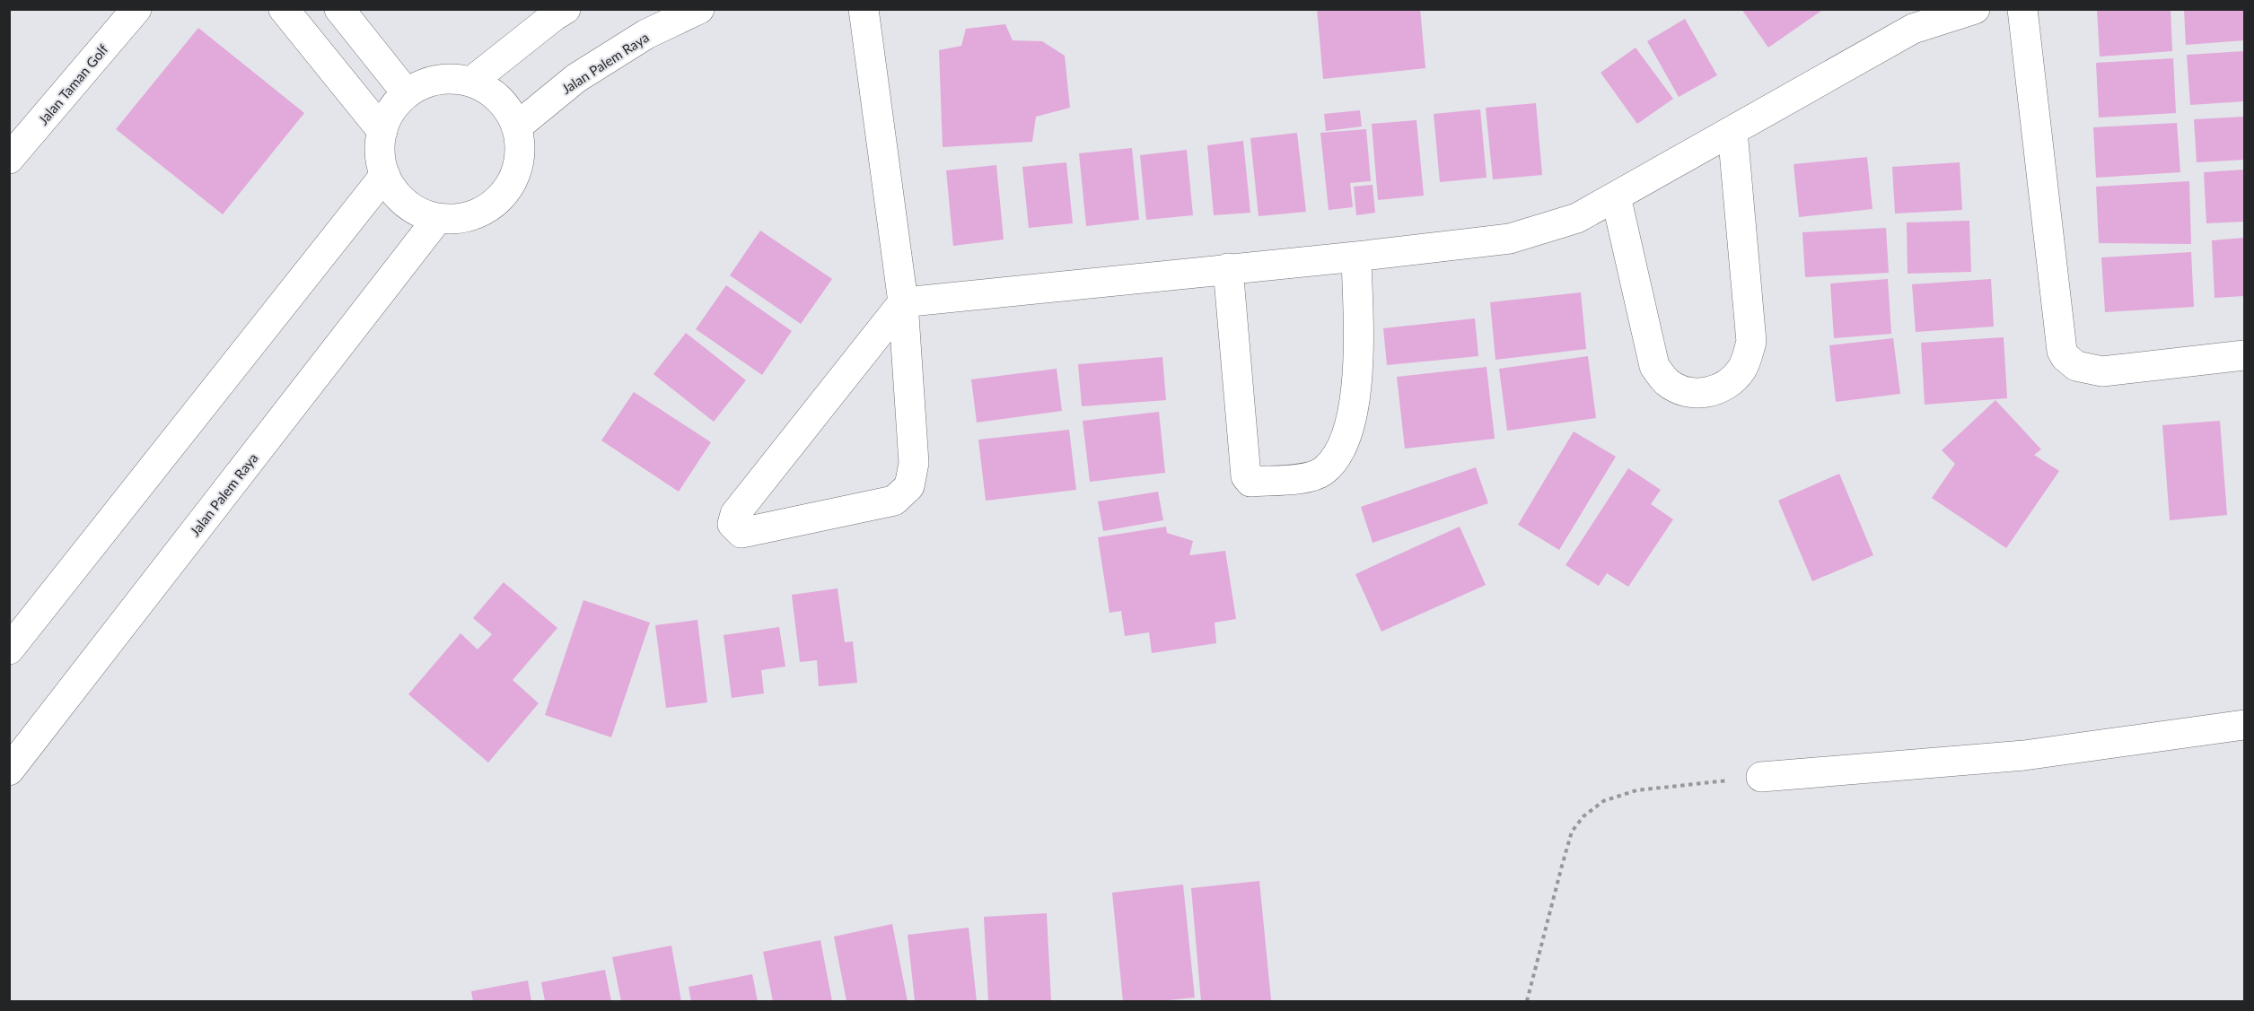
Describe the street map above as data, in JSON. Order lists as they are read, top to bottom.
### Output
{
  "streets": {
    "street": ["Jalan Palem Raya", "Jalan Taman Golf"]
  }
}
